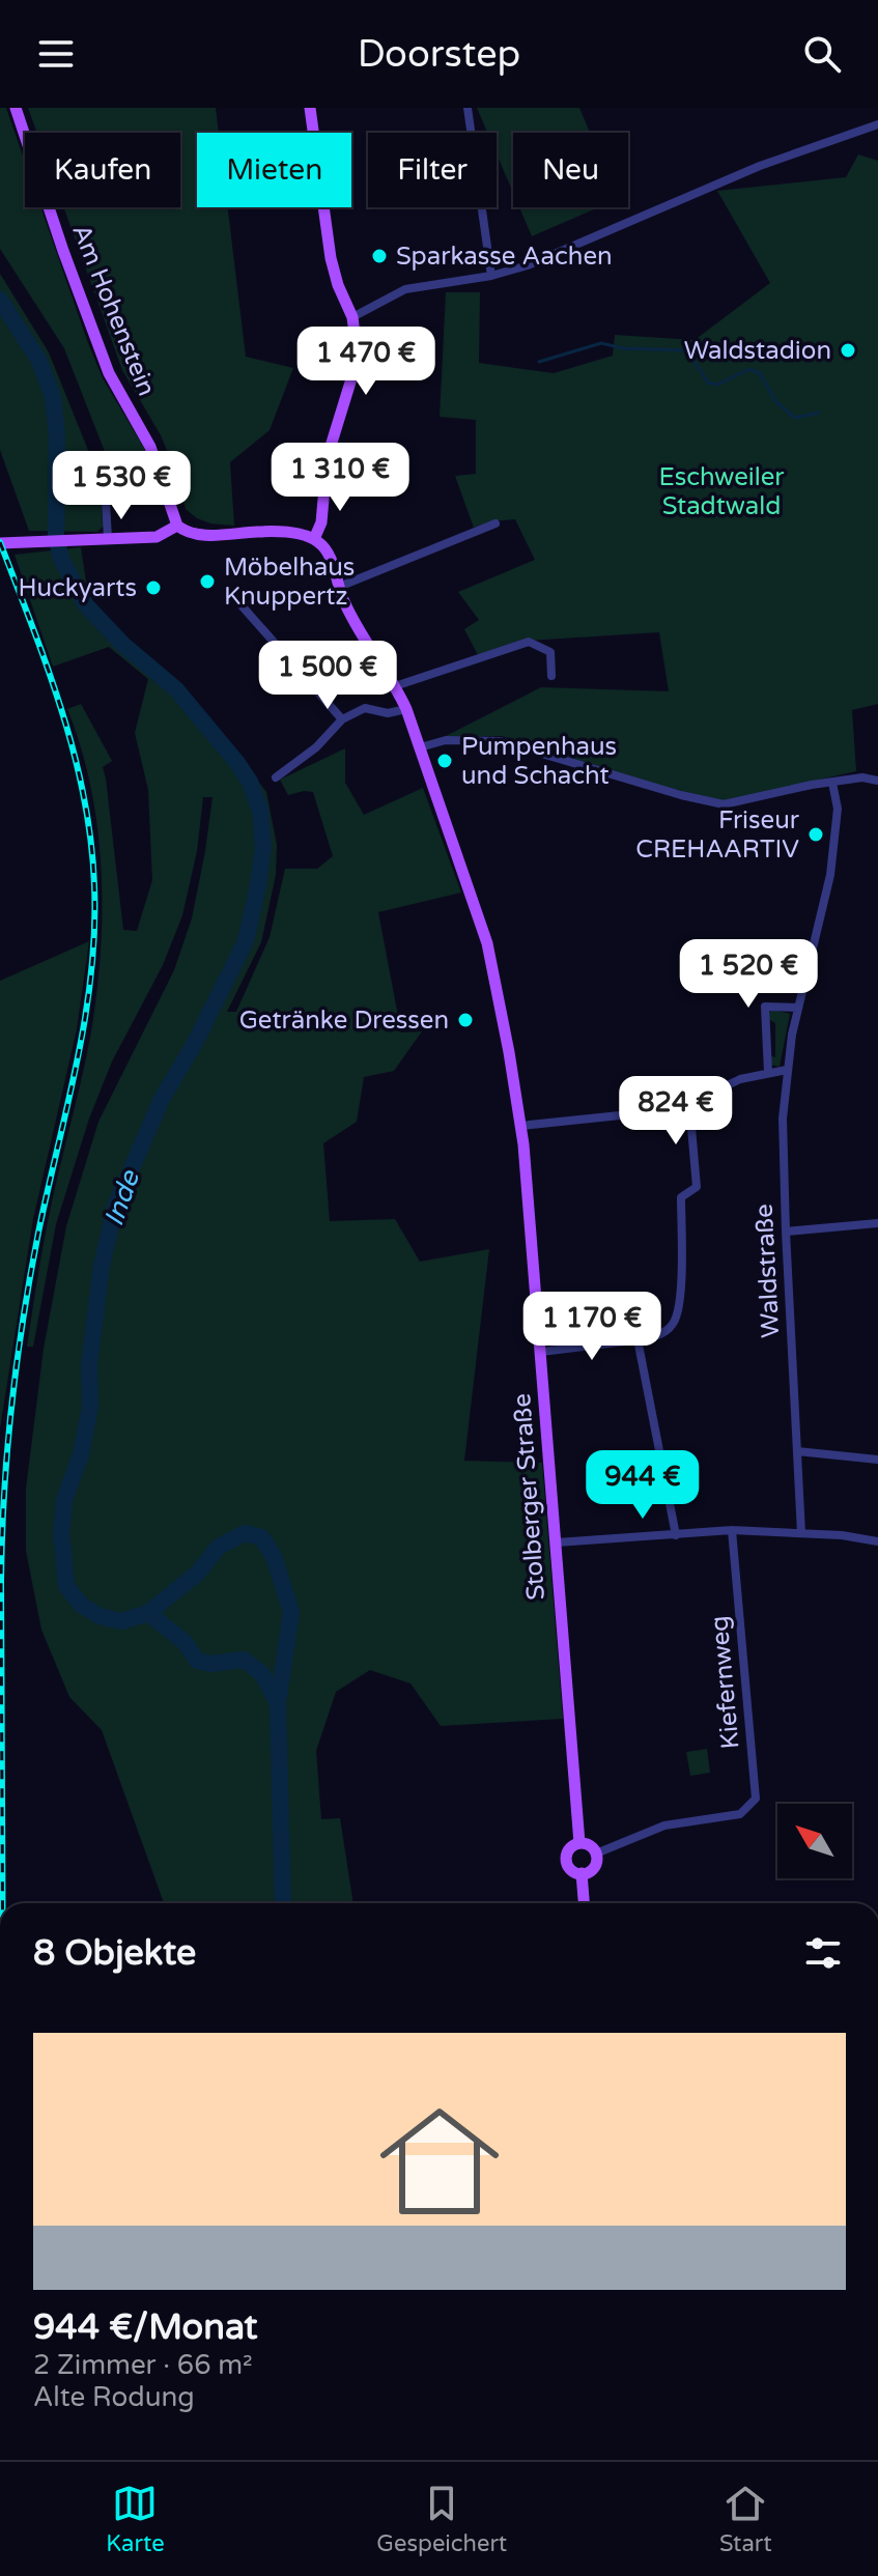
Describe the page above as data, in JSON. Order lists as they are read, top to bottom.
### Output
{
  "streets": {
    "main road": ["Am Hohenstein", "Stolberger Straße"],
    "street": ["Waldstraße", "Kiefernweg"]
  },
  "crossings": [
    ["Stolberger Straße", "Kiefernweg"]
  ],
  "water": ["Inde"],
  "parks": ["Eschweiler Stadtwald"],
  "places": [
    "Sparkasse Aachen",
    "Waldstadion",
    "Möbelhaus Knuppertz",
    "Huckyarts",
    "Pumpenhaus und Schacht",
    "Friseur CREHAARTIV",
    "Getränke Dressen"
  ],
  "north": "top left",
  "page": {
    "header": "Doorstep",
    "chip": [
      "Kaufen",
      "Mieten",
      "Filter",
      "Neu"
    ],
    "price": [
      "1 470 €",
      "1 310 €",
      "1 530 €",
      "1 500 €",
      "1 520 €",
      "824 €",
      "1 170 €",
      "944 €"
    ],
    "heading": "8 Objekte",
    "list": [
      {
        "name": "944 €/Monat",
        "note": "2 Zimmer · 66 m² · Alte Rodung"
      }
    ],
    "tabs": ["Karte", "Gespeichert", "Start"]
  }
}
